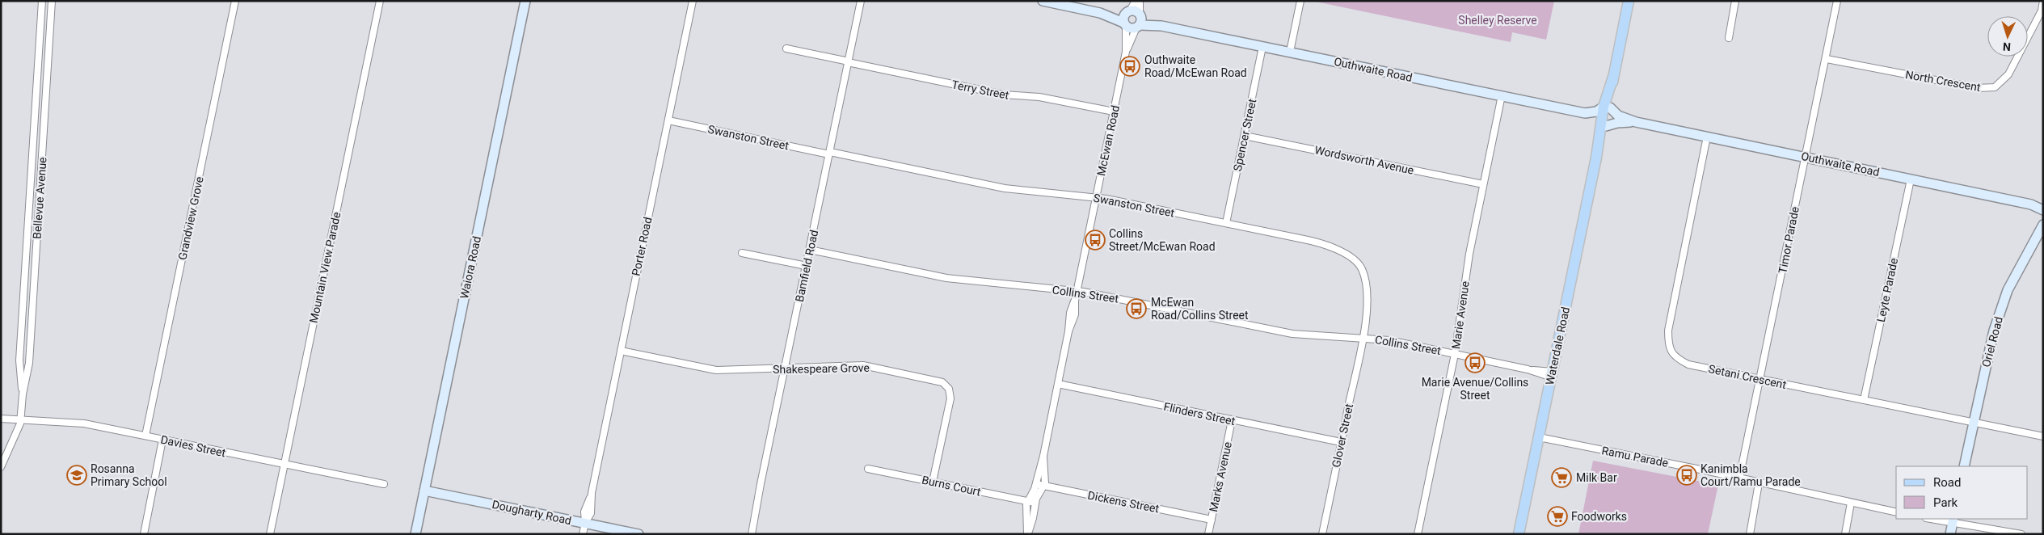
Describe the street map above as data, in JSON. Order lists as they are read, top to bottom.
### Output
{
  "streets": {
    "main road": ["Waterdale Road"],
    "street": [
      "Outhwaite Road",
      "North Crescent",
      "Terry Street",
      "Spencer Street",
      "Swanston Street",
      "McEwan Road",
      "Wordsworth Avenue",
      "Bellevue Avenue",
      "Grandview Grove",
      "Timor Parade",
      "Porter Road",
      "Bamfield Road",
      "Mountain View Parade",
      "Waiora Road",
      "Leyte Parade",
      "Collins Street",
      "Marie Avenue",
      "Oriel Road",
      "Shakespeare Grove",
      "Setani Crescent",
      "Flinders Street",
      "Glover Street",
      "Davies Street",
      "Ramu Parade",
      "Marks Avenue",
      "Burns Court",
      "Dickens Street",
      "Dougharty Road"
    ]
  },
  "crossings": [
    ["Outhwaite Road", "Spencer Street"],
    ["Outhwaite Road", "McEwan Road"],
    ["Outhwaite Road", "Timor Parade"],
    ["Outhwaite Road", "Leyte Parade"],
    ["Outhwaite Road", "Marie Avenue"],
    ["Outhwaite Road", "Waterdale Road"],
    ["Outhwaite Road", "Setani Crescent"],
    ["North Crescent", "Timor Parade"],
    ["Terry Street", "McEwan Road"],
    ["Terry Street", "Bamfield Road"],
    ["Spencer Street", "Swanston Street"],
    ["Spencer Street", "Wordsworth Avenue"],
    ["Swanston Street", "McEwan Road"],
    ["Swanston Street", "Porter Road"],
    ["Swanston Street", "Bamfield Road"],
    ["Swanston Street", "Collins Street"],
    ["Swanston Street", "Glover Street"],
    ["McEwan Road", "Collins Street"],
    ["McEwan Road", "Flinders Street"],
    ["McEwan Road", "Burns Court"],
    ["McEwan Road", "Dickens Street"],
    ["Wordsworth Avenue", "Marie Avenue"],
    ["Bellevue Avenue", "Davies Street"],
    ["Grandview Grove", "Davies Street"],
    ["Timor Parade", "Setani Crescent"],
    ["Timor Parade", "Ramu Parade"],
    ["Porter Road", "Shakespeare Grove"],
    ["Porter Road", "Dougharty Road"],
    ["Bamfield Road", "Collins Street"],
    ["Bamfield Road", "Shakespeare Grove"],
    ["Mountain View Parade", "Davies Street"],
    ["Waiora Road", "Dougharty Road"],
    ["Leyte Parade", "Setani Crescent"],
    ["Collins Street", "Marie Avenue"],
    ["Collins Street", "Waterdale Road"],
    ["Collins Street", "Glover Street"],
    ["Oriel Road", "Setani Crescent"],
    ["Waterdale Road", "Ramu Parade"],
    ["Shakespeare Grove", "Burns Court"],
    ["Flinders Street", "Glover Street"],
    ["Flinders Street", "Marks Avenue"],
    ["Marks Avenue", "Dickens Street"]
  ],
  "parks": ["Shelley Reserve"],
  "places": {
    "bus stop": [
      "Outhwaite Road/McEwan Road",
      "Collins Street/McEwan Road",
      "McEwan Road/Collins Street",
      "Marie Avenue/Collins Street",
      "Kanimbla Court/Ramu Parade"
    ],
    "school or university": ["Rosanna Primary School"],
    "supermarket": ["Milk Bar", "Foodworks"]
  },
  "legend": ["Road", "Park"],
  "north": "bottom"
}
